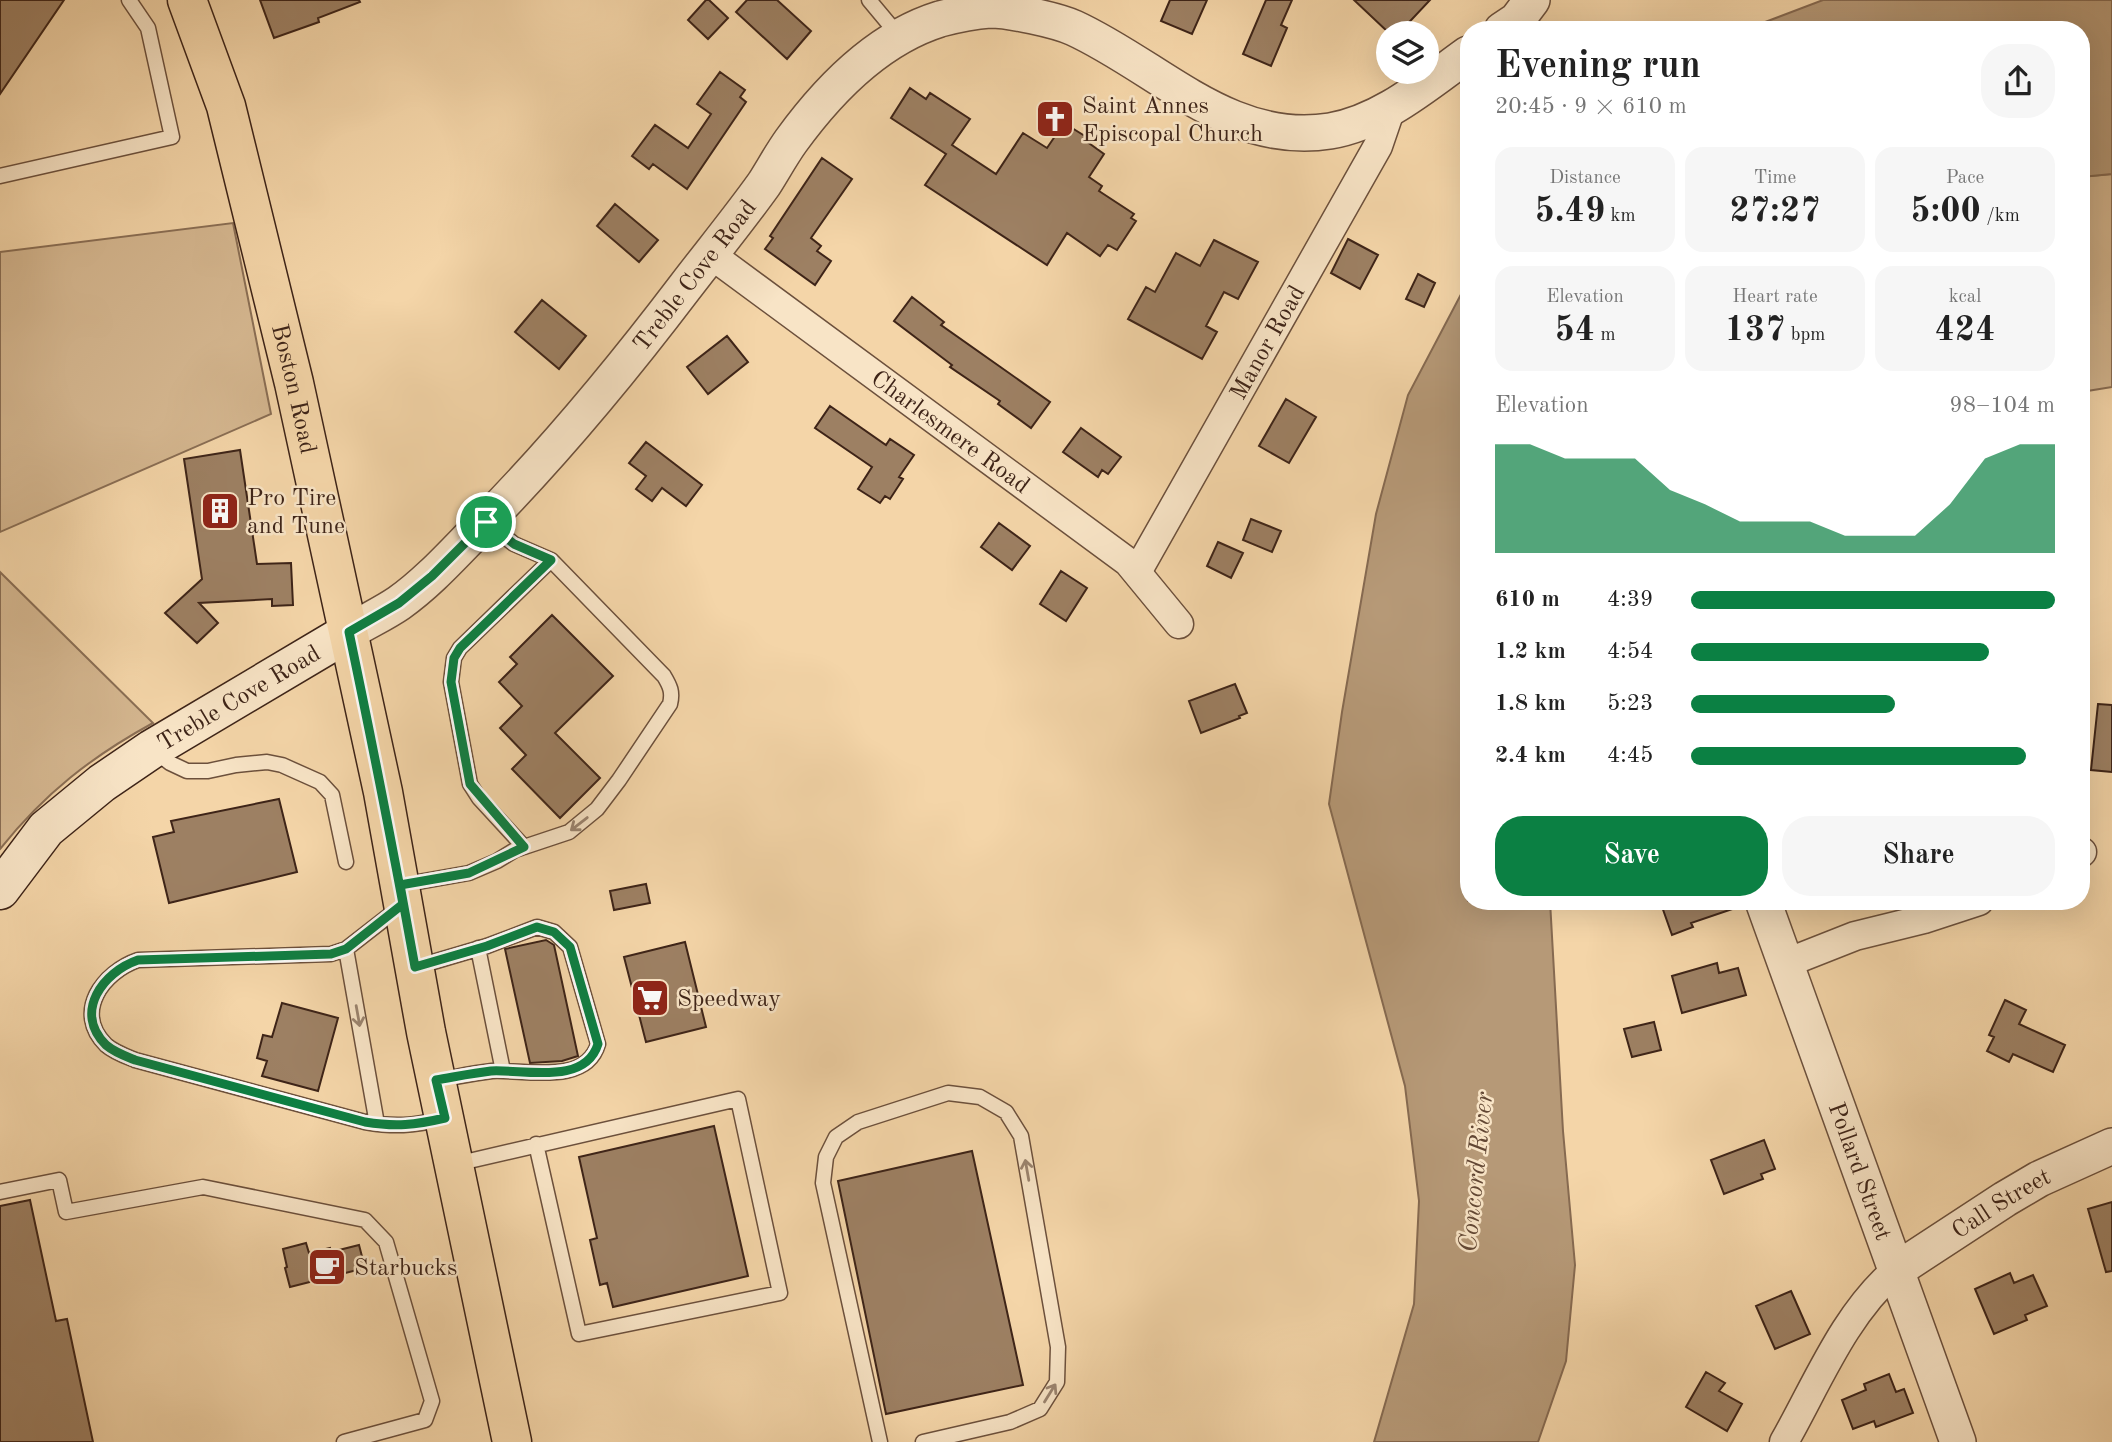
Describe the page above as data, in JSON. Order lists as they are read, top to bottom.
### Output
{
  "streets": {
    "main road": ["Treble Cove Road", "Boston Road"],
    "street": [
      "Manor Road",
      "Charlesmere Road",
      "Pollard Street",
      "Call Street"
    ]
  },
  "crossings": [
    ["Treble Cove Road", "Manor Road"],
    ["Treble Cove Road", "Boston Road"],
    ["Treble Cove Road", "Charlesmere Road"],
    ["Manor Road", "Charlesmere Road"],
    ["Pollard Street", "Call Street"]
  ],
  "water": ["Concord River"],
  "places": {
    "church": ["Saint Annes Episcopal Church"],
    "building": ["Pro Tire and Tune"],
    "supermarket": ["Speedway"],
    "cafe": ["Starbucks"]
  },
  "page": {
    "heading": ["Evening run", "20:45 · 9 × 610 m"],
    "stats": [
      ["Distance", "5.49 km"],
      ["Time", "27:27"],
      ["Pace", "5:00 /km"],
      ["Elevation", "54 m"],
      ["Heart rate", "137 bpm"],
      ["kcal", "424"]
    ],
    "chart": ["Elevation", "98–104 m"],
    "list": [
      {
        "name": "610 m",
        "note": "4:39"
      },
      {
        "name": "1.2 km",
        "note": "4:54"
      },
      {
        "name": "1.8 km",
        "note": "5:23"
      },
      {
        "name": "2.4 km",
        "note": "4:45"
      }
    ],
    "buttons": ["Save", "Share"]
  }
}
